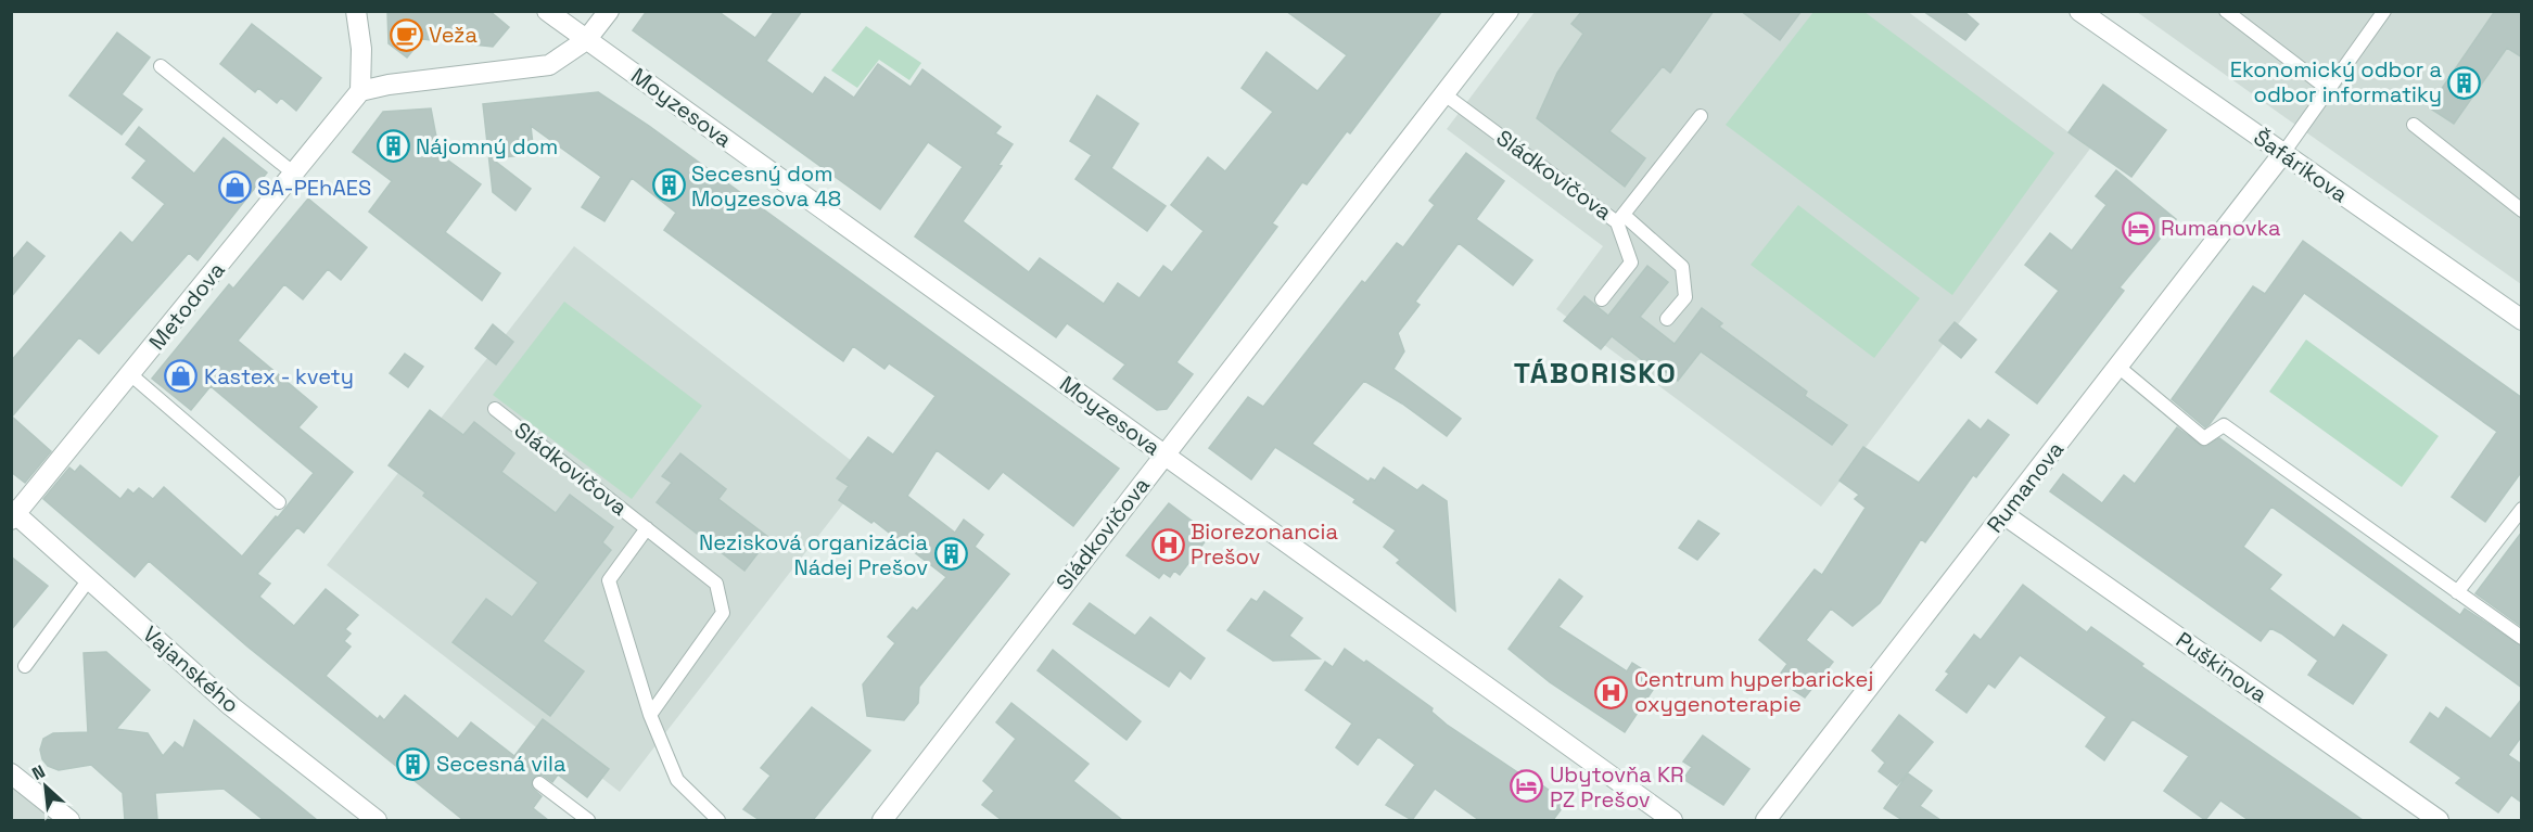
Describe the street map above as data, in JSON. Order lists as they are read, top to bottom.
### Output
{
  "streets": {
    "street": [
      "Moyzesova",
      "Šafárikova",
      "Sládkovičova",
      "Metodova",
      "Rumanova",
      "Puškinova",
      "Vajanského"
    ]
  },
  "crossings": [
    ["Moyzesova", "Sládkovičova"],
    ["Šafárikova", "Rumanova"],
    ["Metodova", "Vajanského"],
    ["Rumanova", "Puškinova"]
  ],
  "districts": ["TÁBORISKO"],
  "places": {
    "cafe": ["Veža"],
    "building": [
      "Ekonomický odbor a odbor informatiky",
      "Nájomný dom",
      "Secesný dom Moyzesova 48",
      "Nezisková organizácia Nádej Prešov",
      "Secesná vila"
    ],
    "shop": ["SA-PEhAES", "Kastex - kvety"],
    "hotel": ["Rumanovka", "Ubytovňa KR PZ Prešov"],
    "hospital": ["Biorezonancia Prešov", "Centrum hyperbarickej oxygenoterapie"]
  },
  "north": "top left"
}
